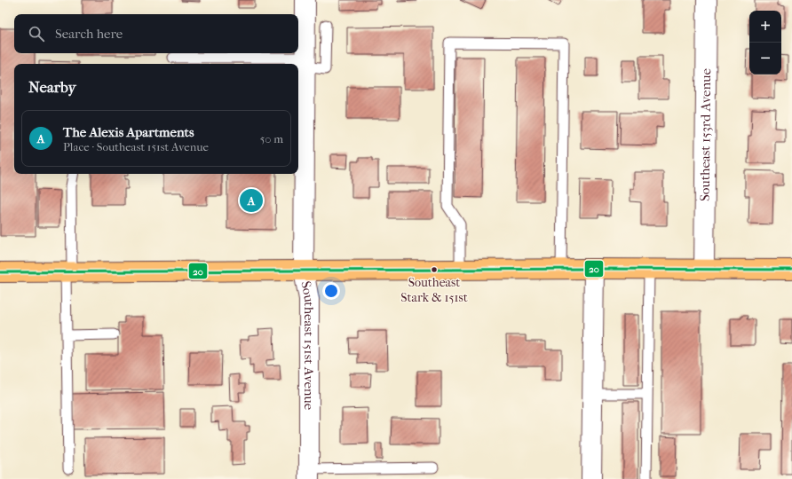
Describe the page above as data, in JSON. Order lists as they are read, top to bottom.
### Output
{
  "streets": {
    "street": ["Southeast 153rd Avenue", "Southeast 151st Avenue"]
  },
  "places": ["Southeast Stark & 151st"],
  "lines": ["transit line 20"],
  "page": {
    "map_buttons": ["+", "−"],
    "search": "Search here",
    "heading": "Nearby",
    "list": [
      {
        "mark": "A",
        "name": "The Alexis Apartments",
        "note": "Place · Southeast 151st Avenue",
        "value": "50 m"
      }
    ],
    "pins": "A"
  }
}
